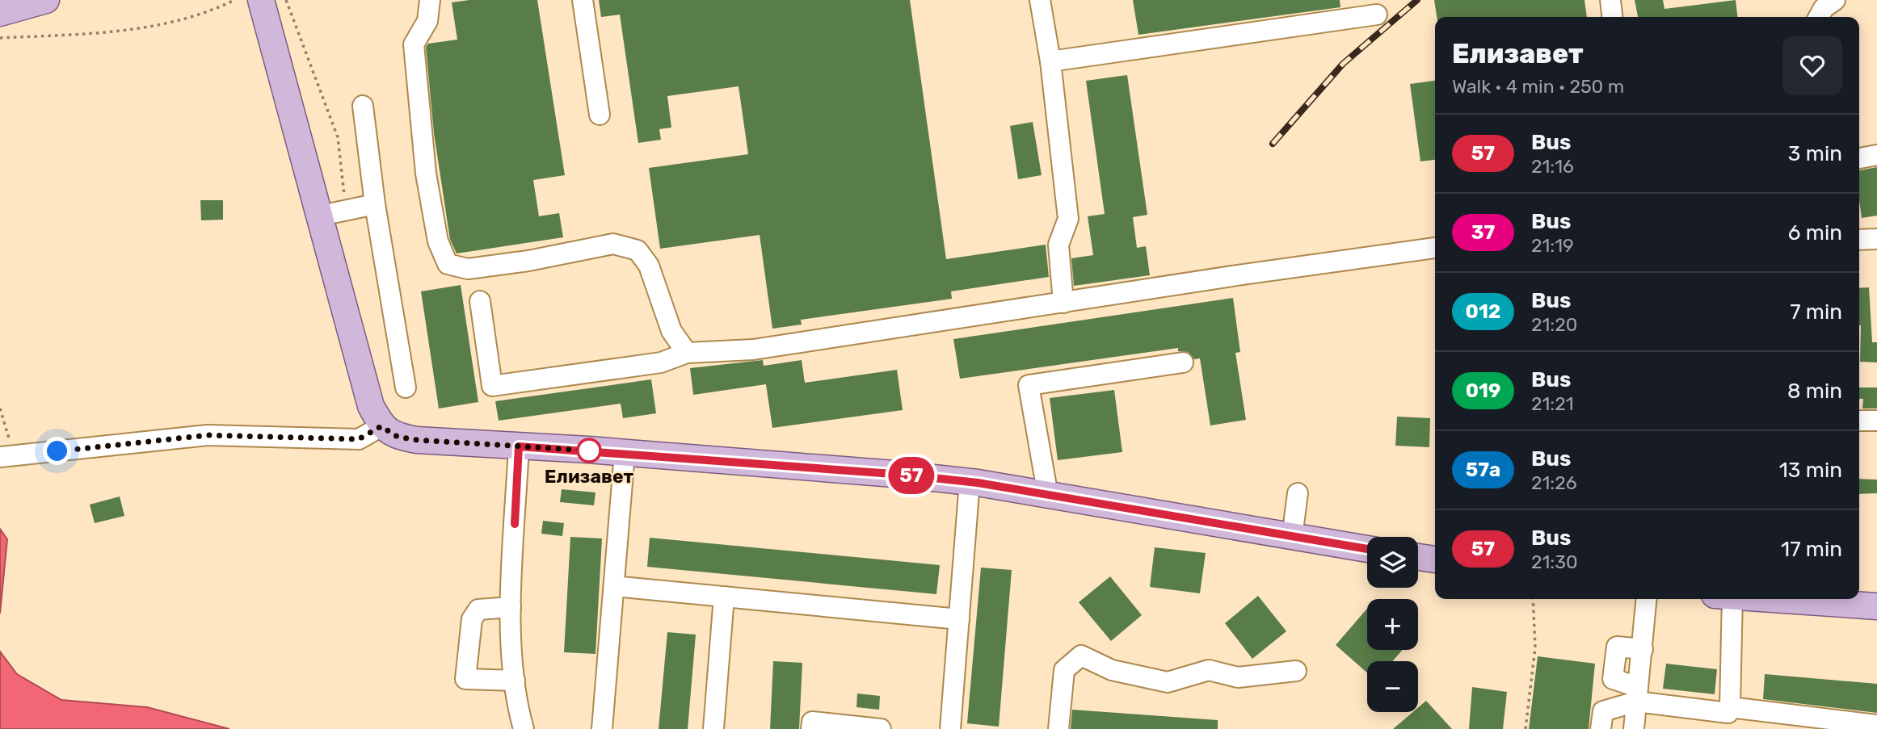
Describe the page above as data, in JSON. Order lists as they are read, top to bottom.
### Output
{
  "places": ["Елизавет"],
  "lines": ["bus line 57"],
  "page": {
    "on_map": "57",
    "heading": ["Елизавет", "Walk · 4 min · 250 m"],
    "list": [
      {
        "mark": "57",
        "name": "Bus",
        "note": "21:16",
        "value": "3 min"
      },
      {
        "mark": "37",
        "name": "Bus",
        "note": "21:19",
        "value": "6 min"
      },
      {
        "mark": "012",
        "name": "Bus",
        "note": "21:20",
        "value": "7 min"
      },
      {
        "mark": "019",
        "name": "Bus",
        "note": "21:21",
        "value": "8 min"
      },
      {
        "mark": "57а",
        "name": "Bus",
        "note": "21:26",
        "value": "13 min"
      },
      {
        "mark": "57",
        "name": "Bus",
        "note": "21:30",
        "value": "17 min"
      }
    ],
    "map_buttons": ["+", "−"]
  }
}
